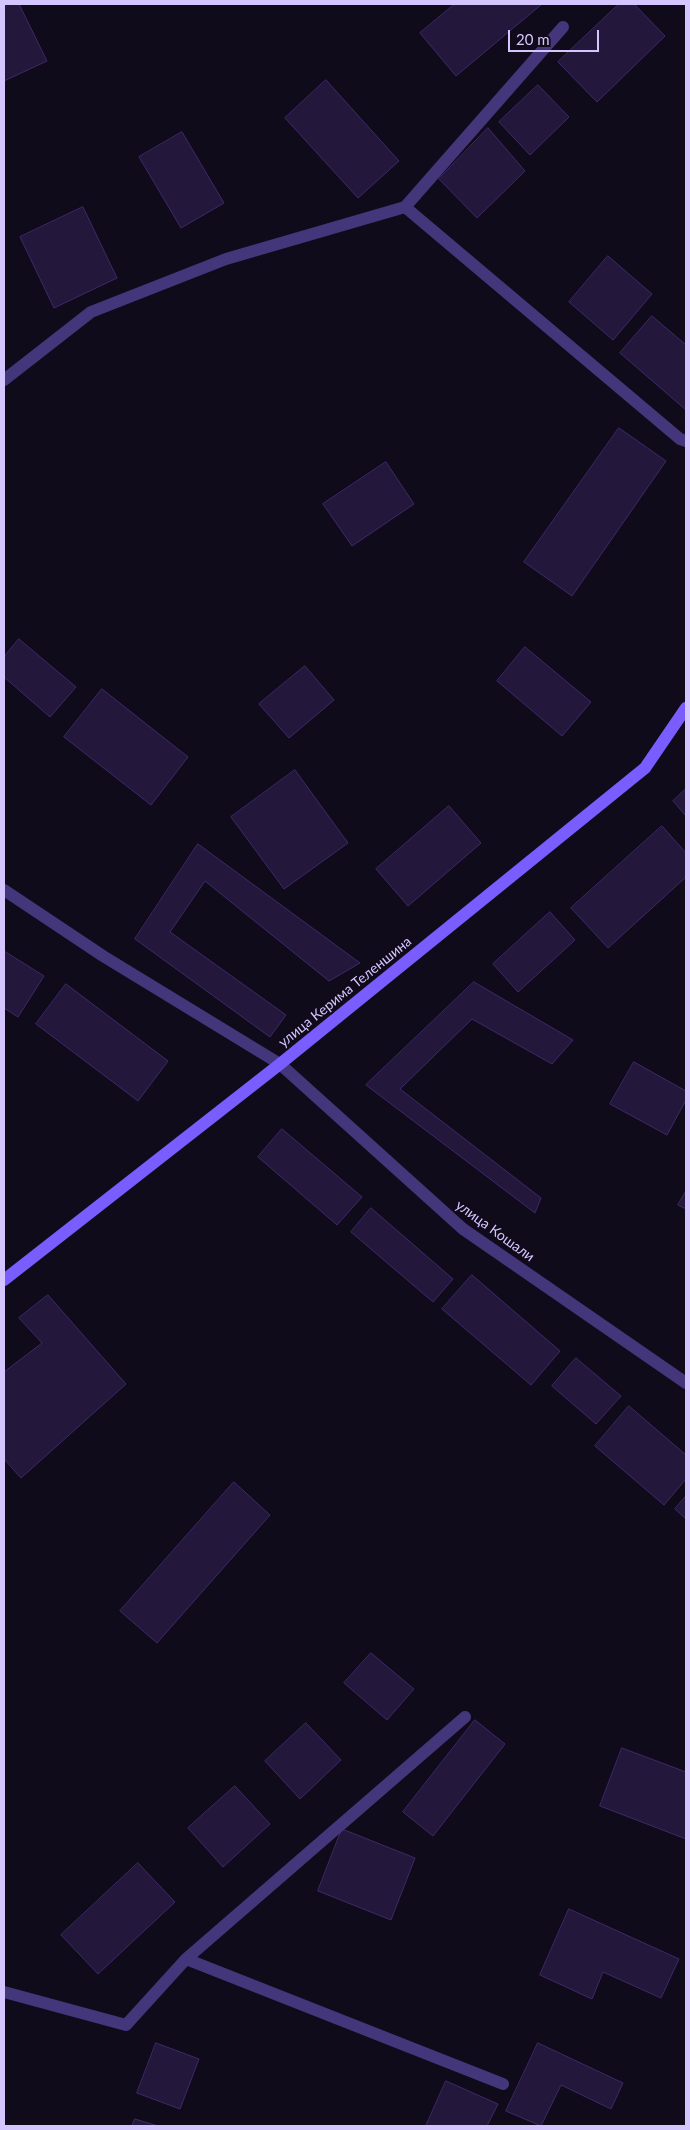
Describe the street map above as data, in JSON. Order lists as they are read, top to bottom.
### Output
{
  "streets": {
    "street": ["улица Керима Теленшина", "улица Кошали"]
  },
  "crossings": [
    ["улица Керима Теленшина", "улица Кошали"]
  ],
  "scale_bar": "20 m"
}
